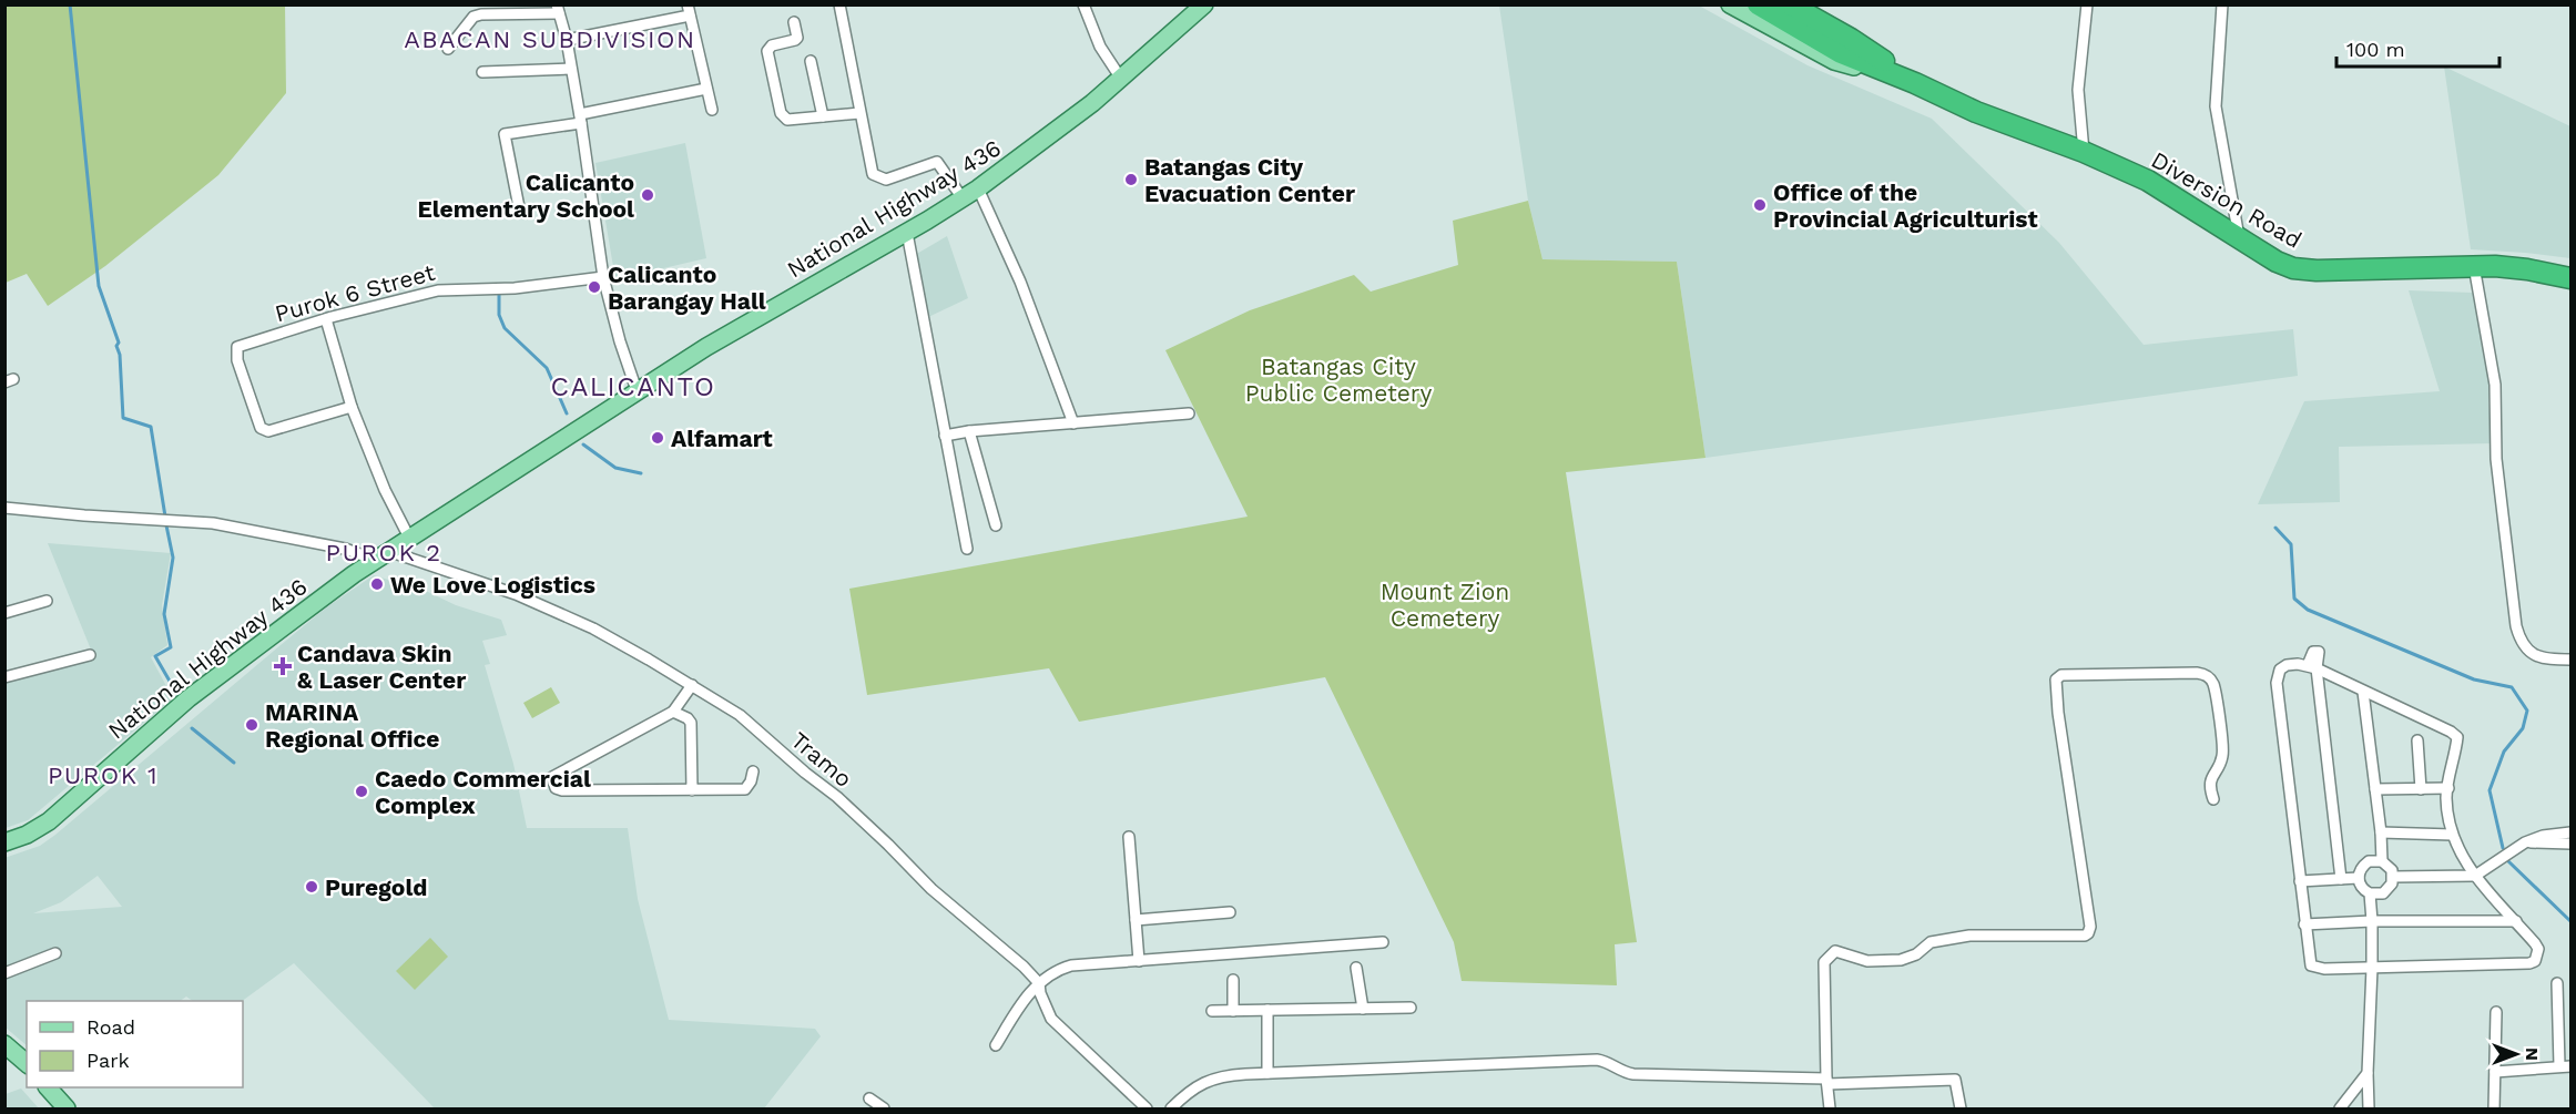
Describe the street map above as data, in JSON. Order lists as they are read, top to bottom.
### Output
{
  "streets": {
    "highway": ["Diversion Road"],
    "main road": ["National Highway 436"],
    "street": ["Purok 6 Street", "Tramo"]
  },
  "crossings": [
    ["National Highway 436", "Tramo"]
  ],
  "districts": [
    "ABACAN SUBDIVISION",
    "CALICANTO",
    "PUROK 2",
    "PUROK 1"
  ],
  "parks": ["Batangas City Public Cemetery", "Mount Zion Cemetery"],
  "places": {
    "other": [
      "Batangas City Evacuation Center",
      "Calicanto Elementary School",
      "Office of the Provincial Agriculturist",
      "Calicanto Barangay Hall",
      "Alfamart",
      "We Love Logistics",
      "MARINA Regional Office",
      "Caedo Commercial Complex",
      "Puregold"
    ],
    "health": ["Candava Skin & Laser Center"]
  },
  "legend": ["Road", "Park"],
  "scale_bar": "100 m",
  "north": "right"
}
